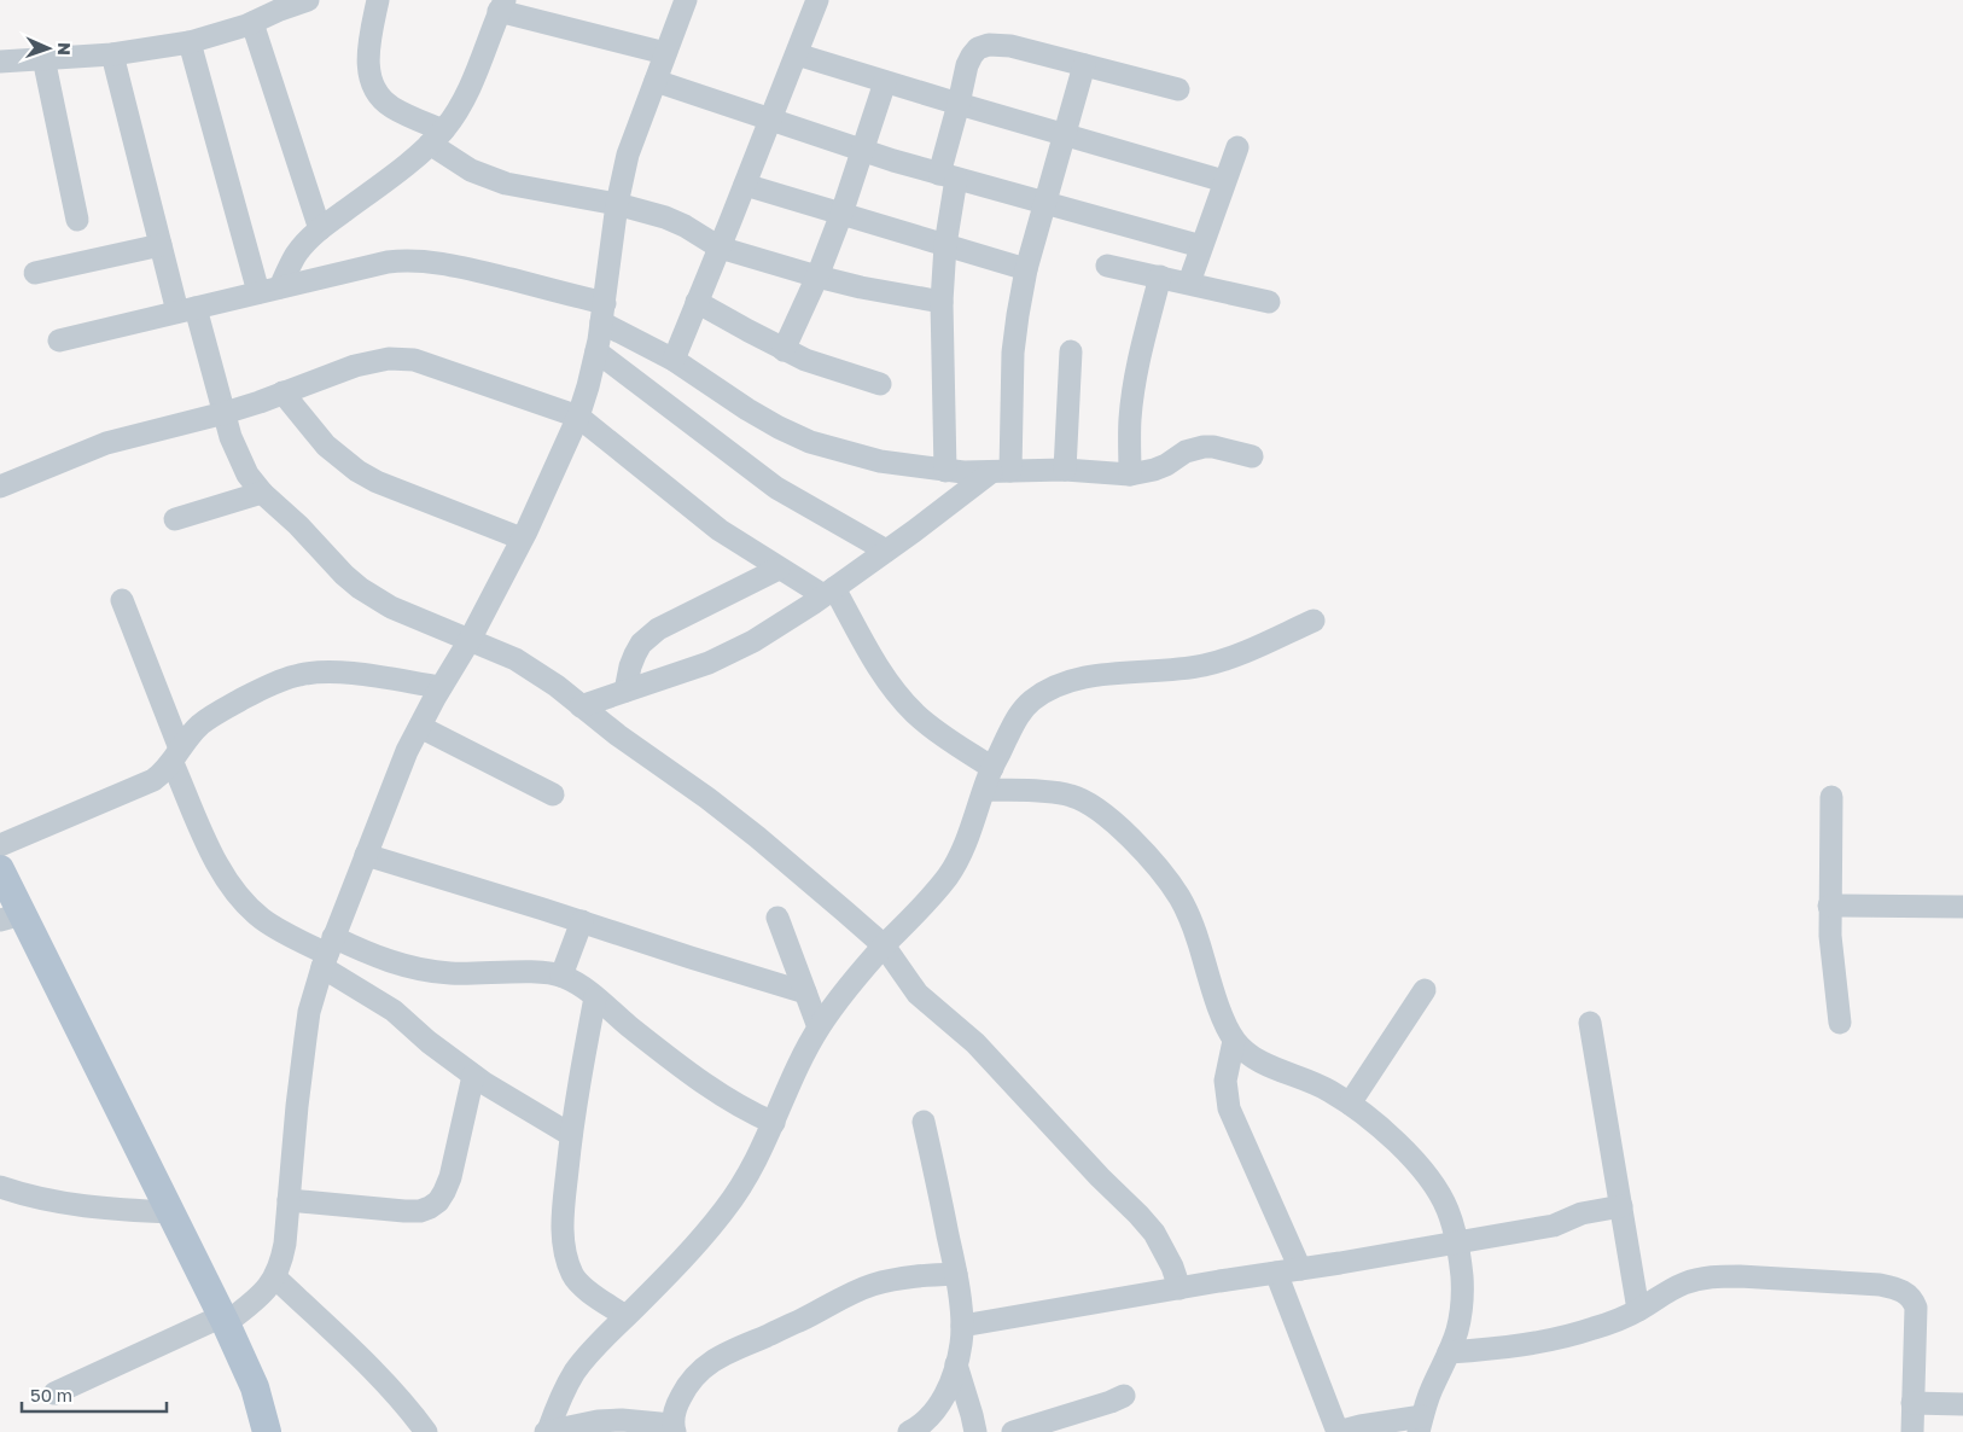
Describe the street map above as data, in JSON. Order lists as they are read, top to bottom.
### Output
{
  "scale_bar": "50 m",
  "north": "right"
}
